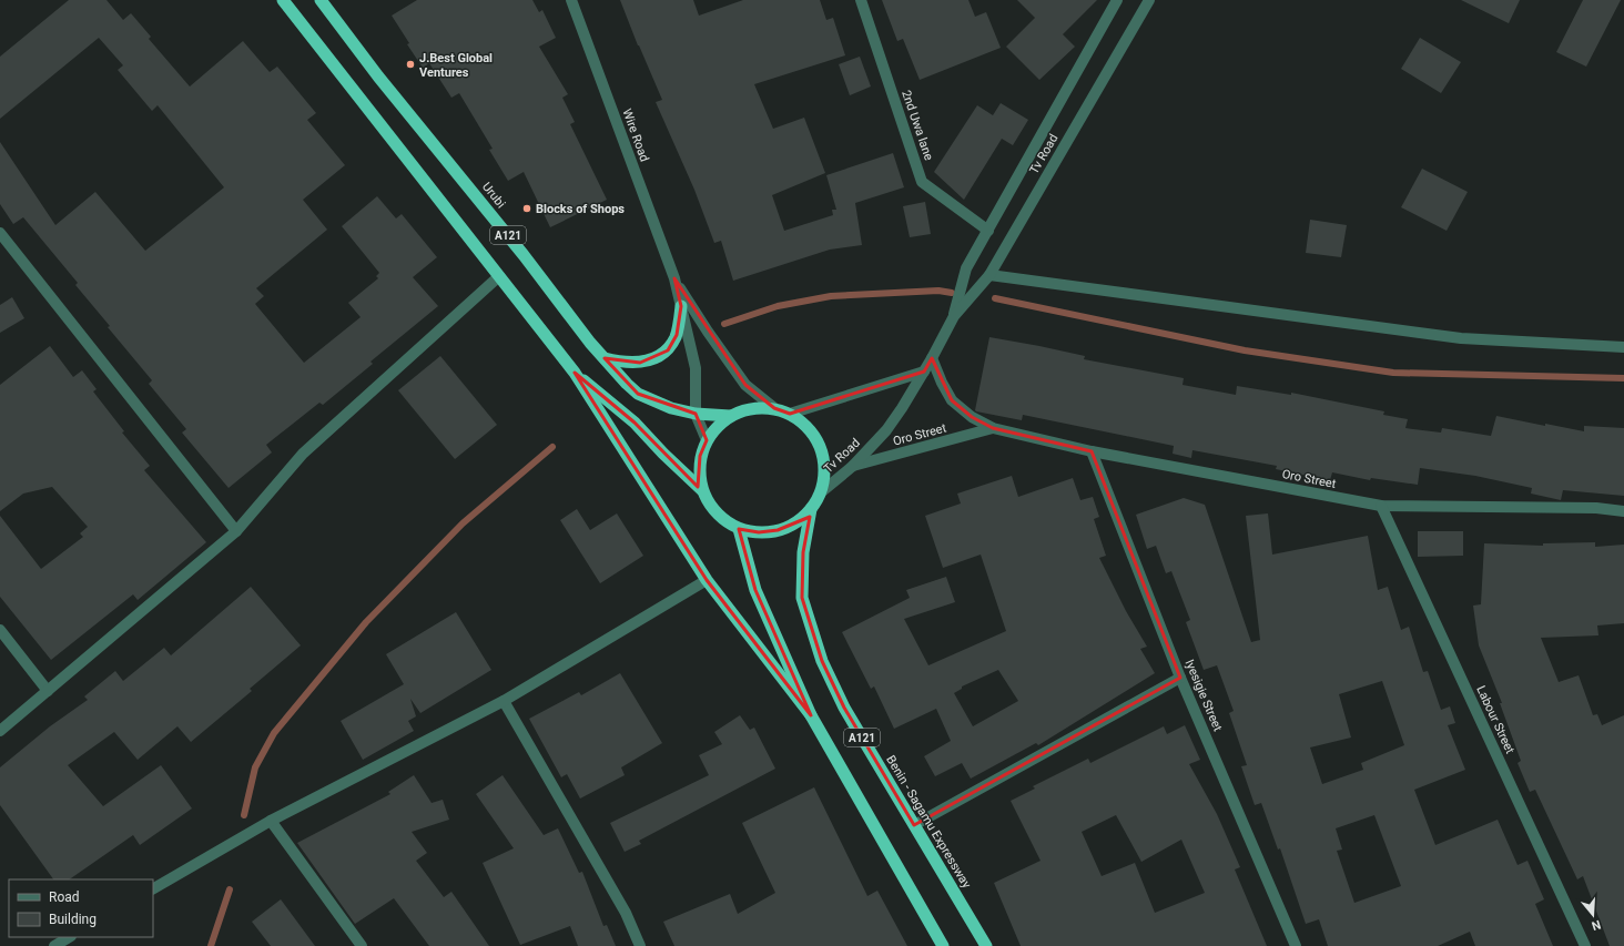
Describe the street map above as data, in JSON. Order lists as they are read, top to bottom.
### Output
{
  "streets": {
    "highway": ["Urubi", "A121", "Benin - Sagamu Expressway"],
    "street": [
      "2nd Uwa lane",
      "Wire Road",
      "Tv Road",
      "Oro Street",
      "Iyesigie Street",
      "Labour Street"
    ]
  },
  "crossings": [
    ["2nd Uwa lane", "Tv Road"],
    ["Wire Road", "Tv Road"],
    ["Wire Road", "Urubi"],
    ["Wire Road", "A121"],
    ["Wire Road", "Benin - Sagamu Expressway"],
    ["Tv Road", "Urubi"],
    ["Tv Road", "A121"],
    ["Tv Road", "Oro Street"],
    ["Tv Road", "Benin - Sagamu Expressway"],
    ["Urubi", "A121"],
    ["Urubi", "Benin - Sagamu Expressway"],
    ["A121", "Benin - Sagamu Expressway"],
    ["Oro Street", "Iyesigie Street"],
    ["Oro Street", "Labour Street"]
  ],
  "places": ["J.Best Global Ventures", "Blocks of Shops"],
  "legend": ["Road", "Building"],
  "north": "bottom"
}
